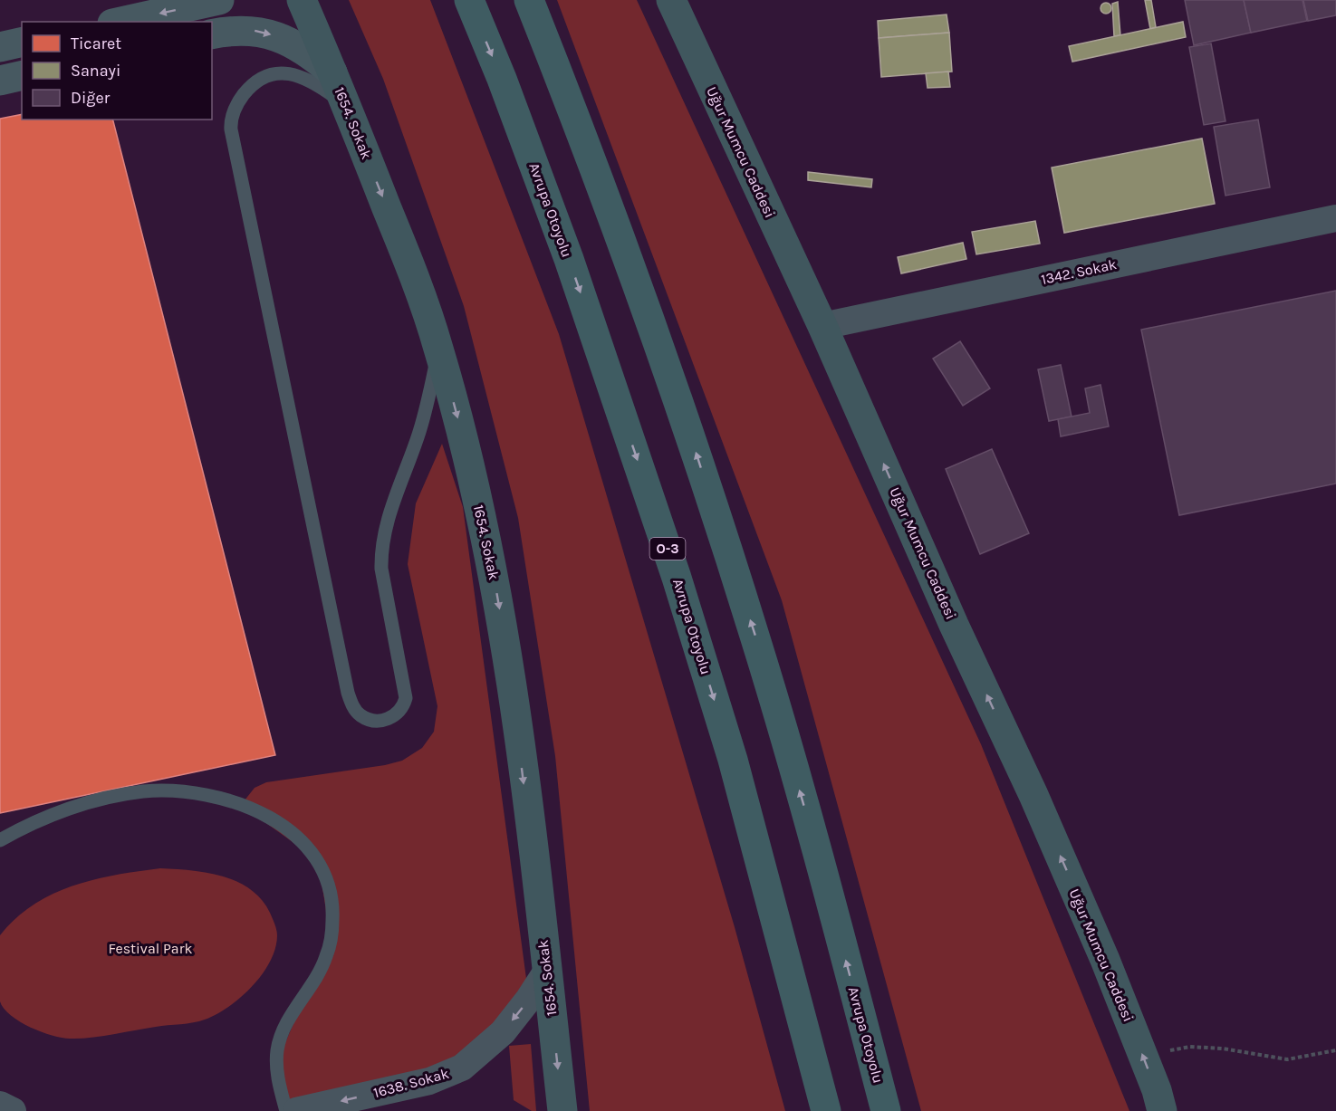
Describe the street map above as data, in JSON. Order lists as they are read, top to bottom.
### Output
{
  "streets": {
    "highway": ["Avrupa Otoyolu", "O-3"],
    "main road": ["1654. Sokak", "Uğur Mumcu Caddesi"],
    "street": ["1342. Sokak", "1638. Sokak"]
  },
  "crossings": [
    ["1654. Sokak", "1638. Sokak"],
    ["Uğur Mumcu Caddesi", "1342. Sokak"]
  ],
  "one_way": ["1654. Sokak", "Uğur Mumcu Caddesi", "1638. Sokak"],
  "parks": ["Festival Park"],
  "legend": ["Ticaret", "Sanayi", "Diğer"]
}
